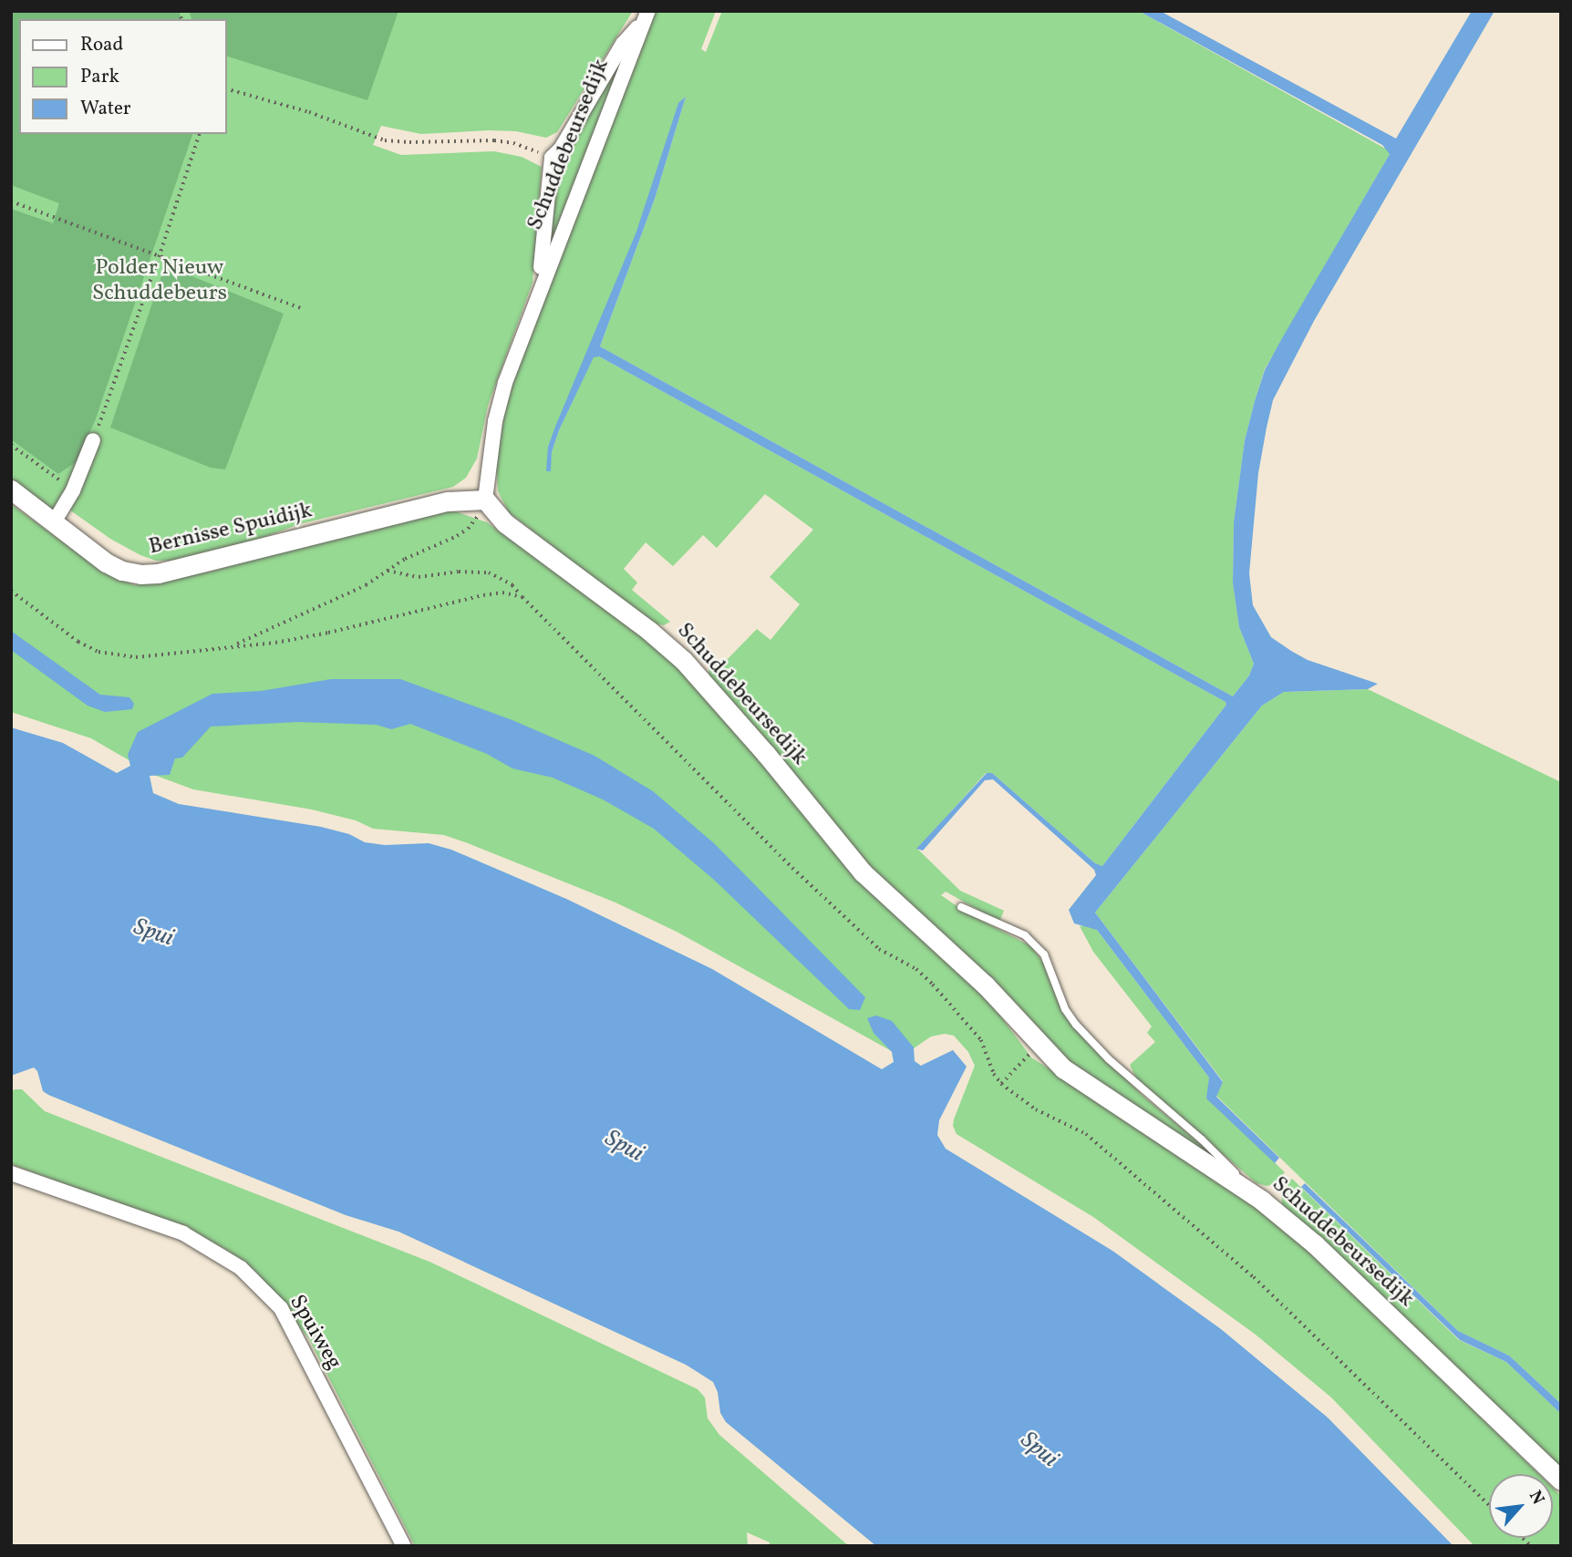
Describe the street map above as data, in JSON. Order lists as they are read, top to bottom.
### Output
{
  "streets": {
    "street": ["Schuddebeursedijk", "Bernisse Spuidijk", "Spuiweg"]
  },
  "crossings": [
    ["Schuddebeursedijk", "Bernisse Spuidijk"]
  ],
  "water": ["Spui"],
  "parks": ["Polder Nieuw Schuddebeurs"],
  "legend": ["Road", "Park", "Water"],
  "north": "top right"
}
